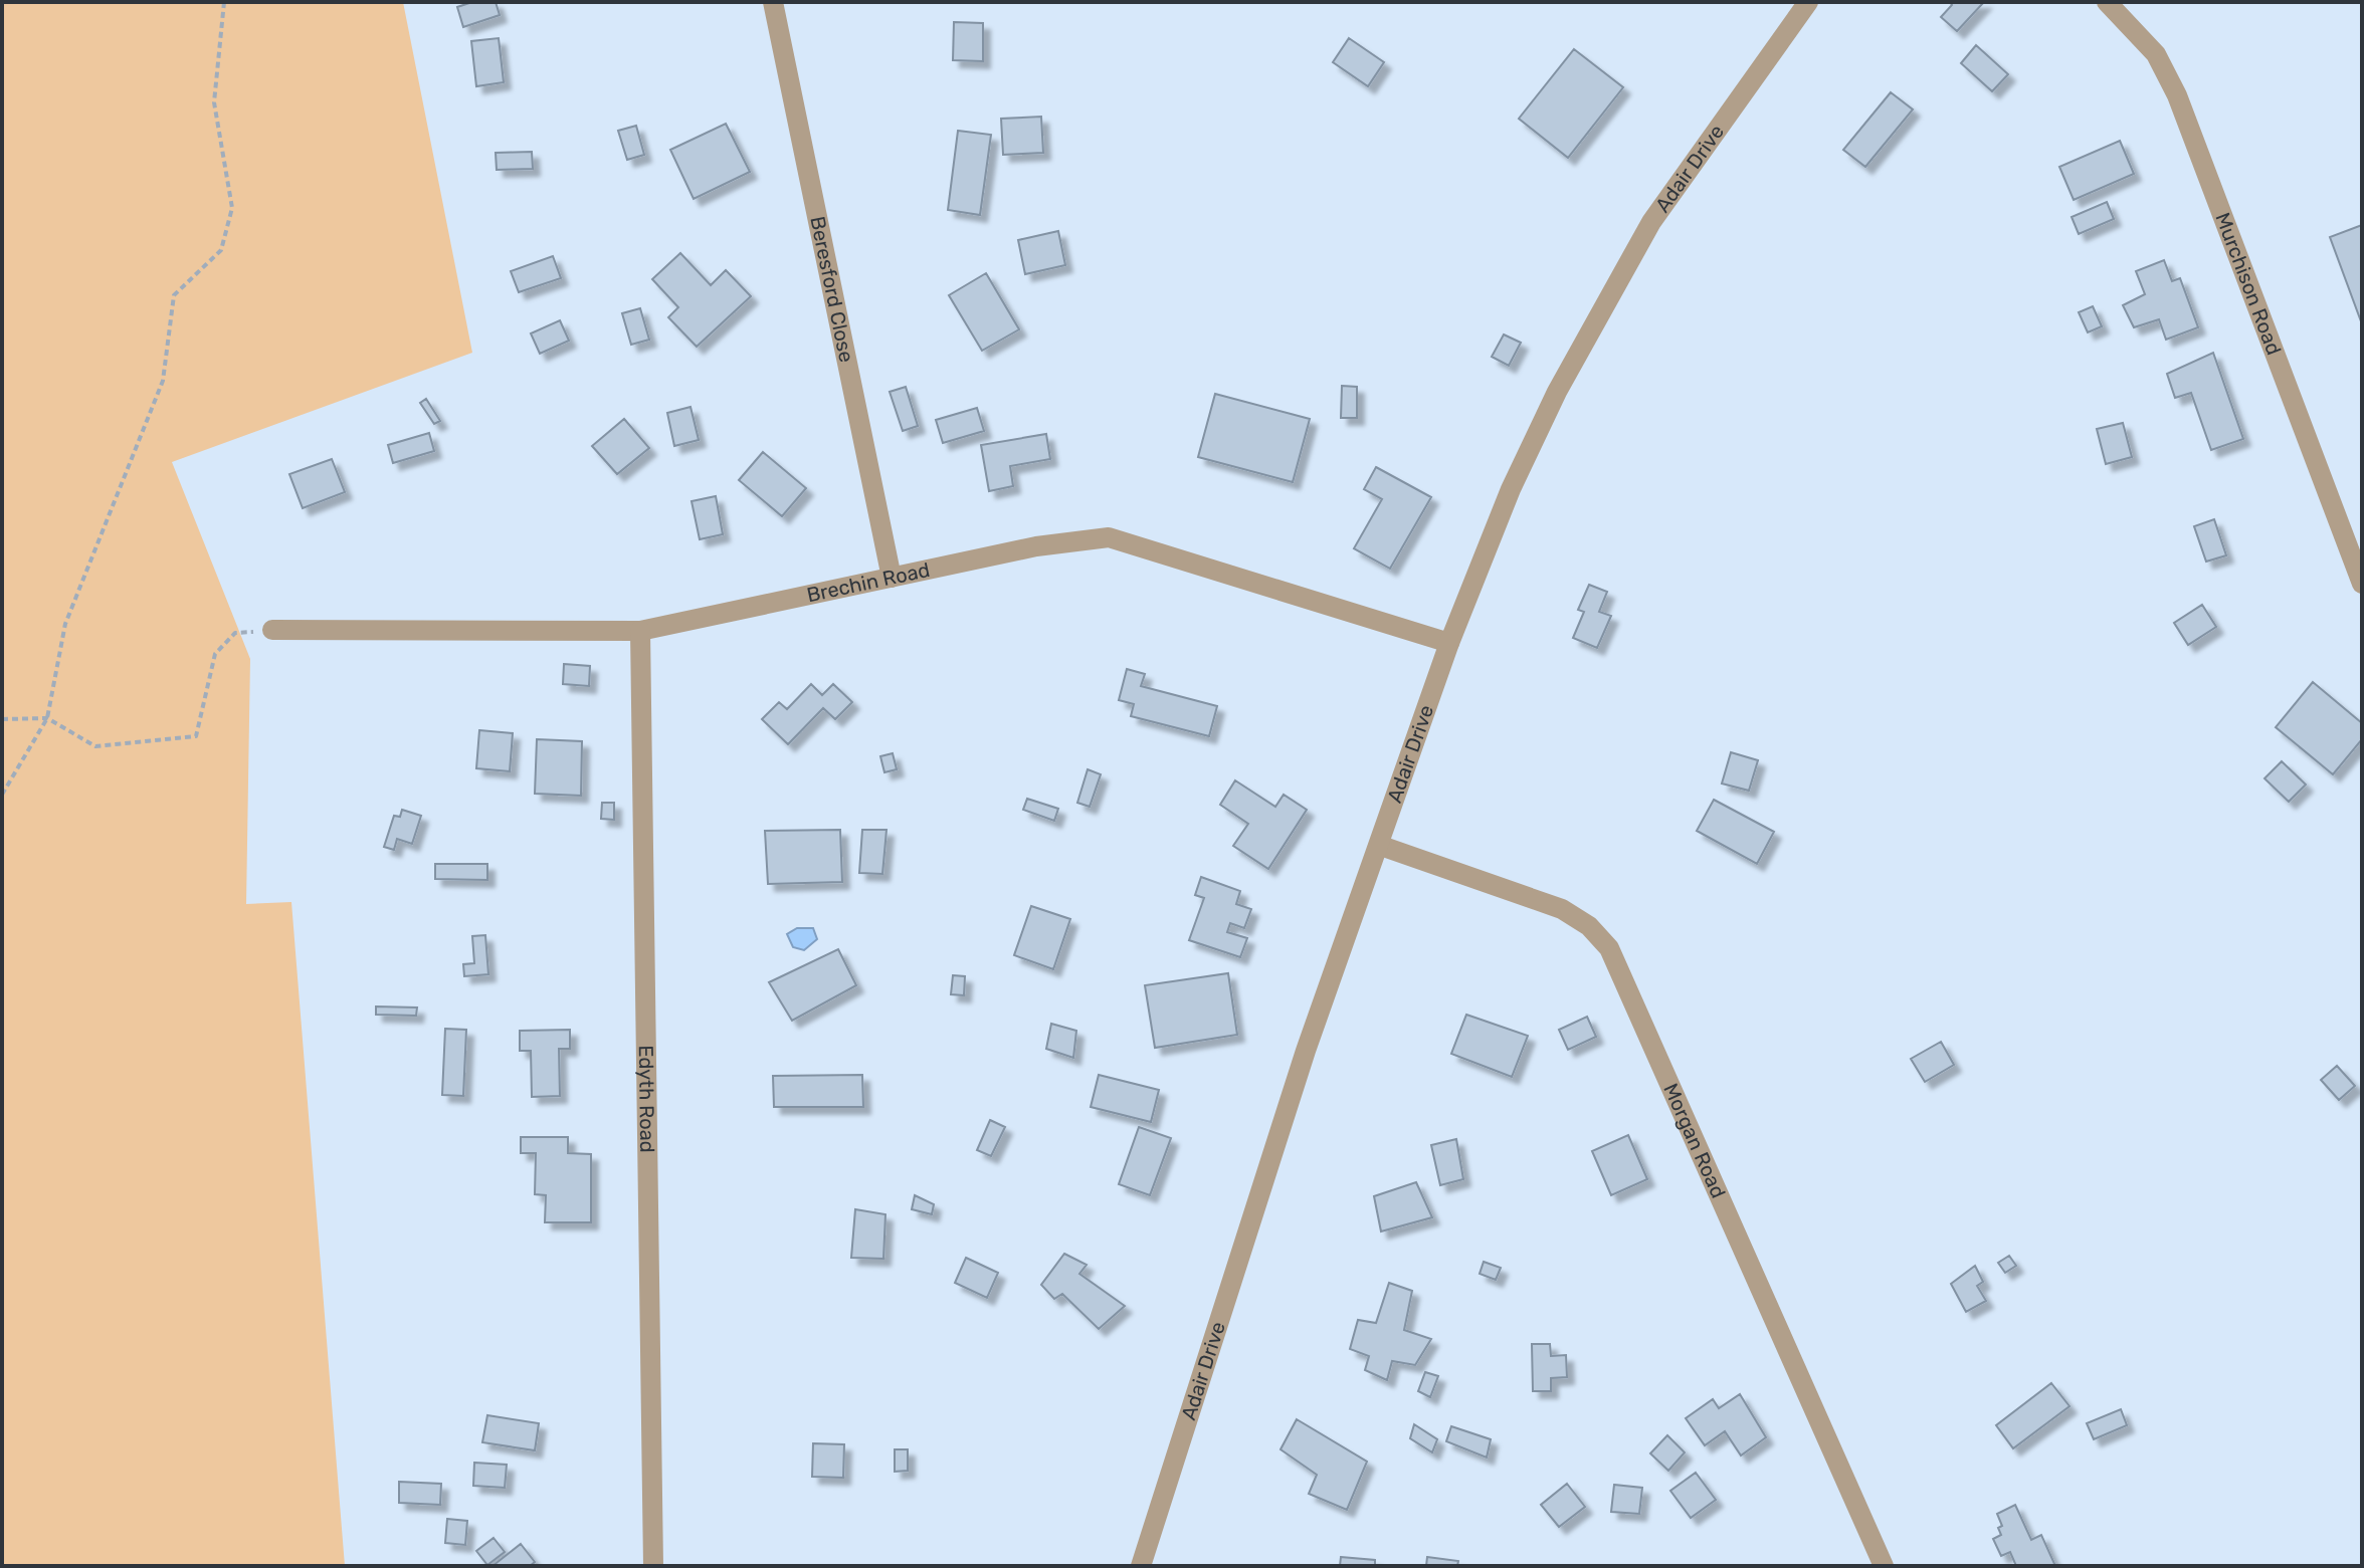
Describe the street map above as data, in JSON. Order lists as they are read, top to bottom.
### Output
{
  "streets": {
    "street": [
      "Adair Drive",
      "Murchison Road",
      "Beresford Close",
      "Brechin Road",
      "Edyth Road",
      "Morgan Road"
    ]
  },
  "crossings": [
    ["Adair Drive", "Brechin Road"],
    ["Adair Drive", "Morgan Road"],
    ["Beresford Close", "Brechin Road"],
    ["Brechin Road", "Edyth Road"]
  ]
}
